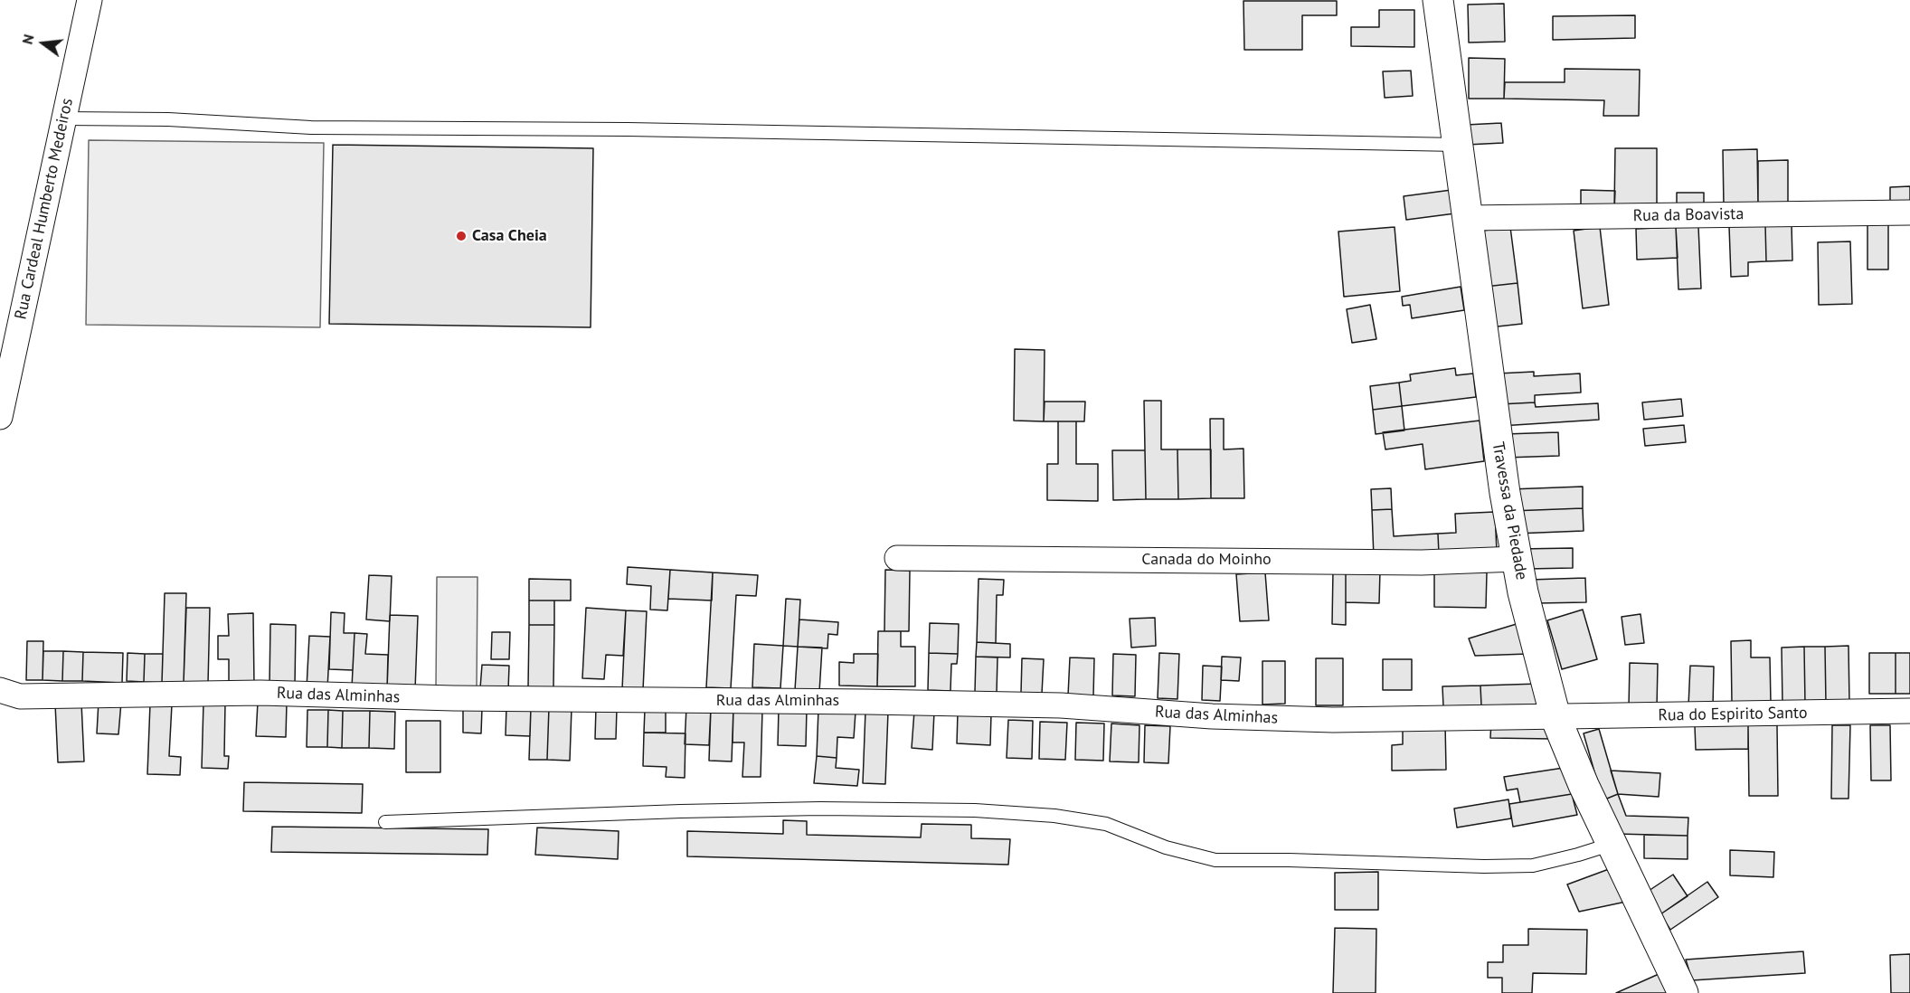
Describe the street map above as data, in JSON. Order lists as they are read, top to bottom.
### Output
{
  "streets": {
    "street": [
      "Rua Cardeal Humberto Medeiros",
      "Rua da Boavista",
      "Travessa da Piedade",
      "Canada do Moinho",
      "Rua das Alminhas",
      "Rua do Espirito Santo"
    ]
  },
  "crossings": [
    ["Rua da Boavista", "Travessa da Piedade"],
    ["Travessa da Piedade", "Canada do Moinho"],
    ["Travessa da Piedade", "Rua das Alminhas"],
    ["Travessa da Piedade", "Rua do Espirito Santo"],
    ["Rua das Alminhas", "Rua do Espirito Santo"]
  ],
  "places": ["Casa Cheia"],
  "north": "left"
}
